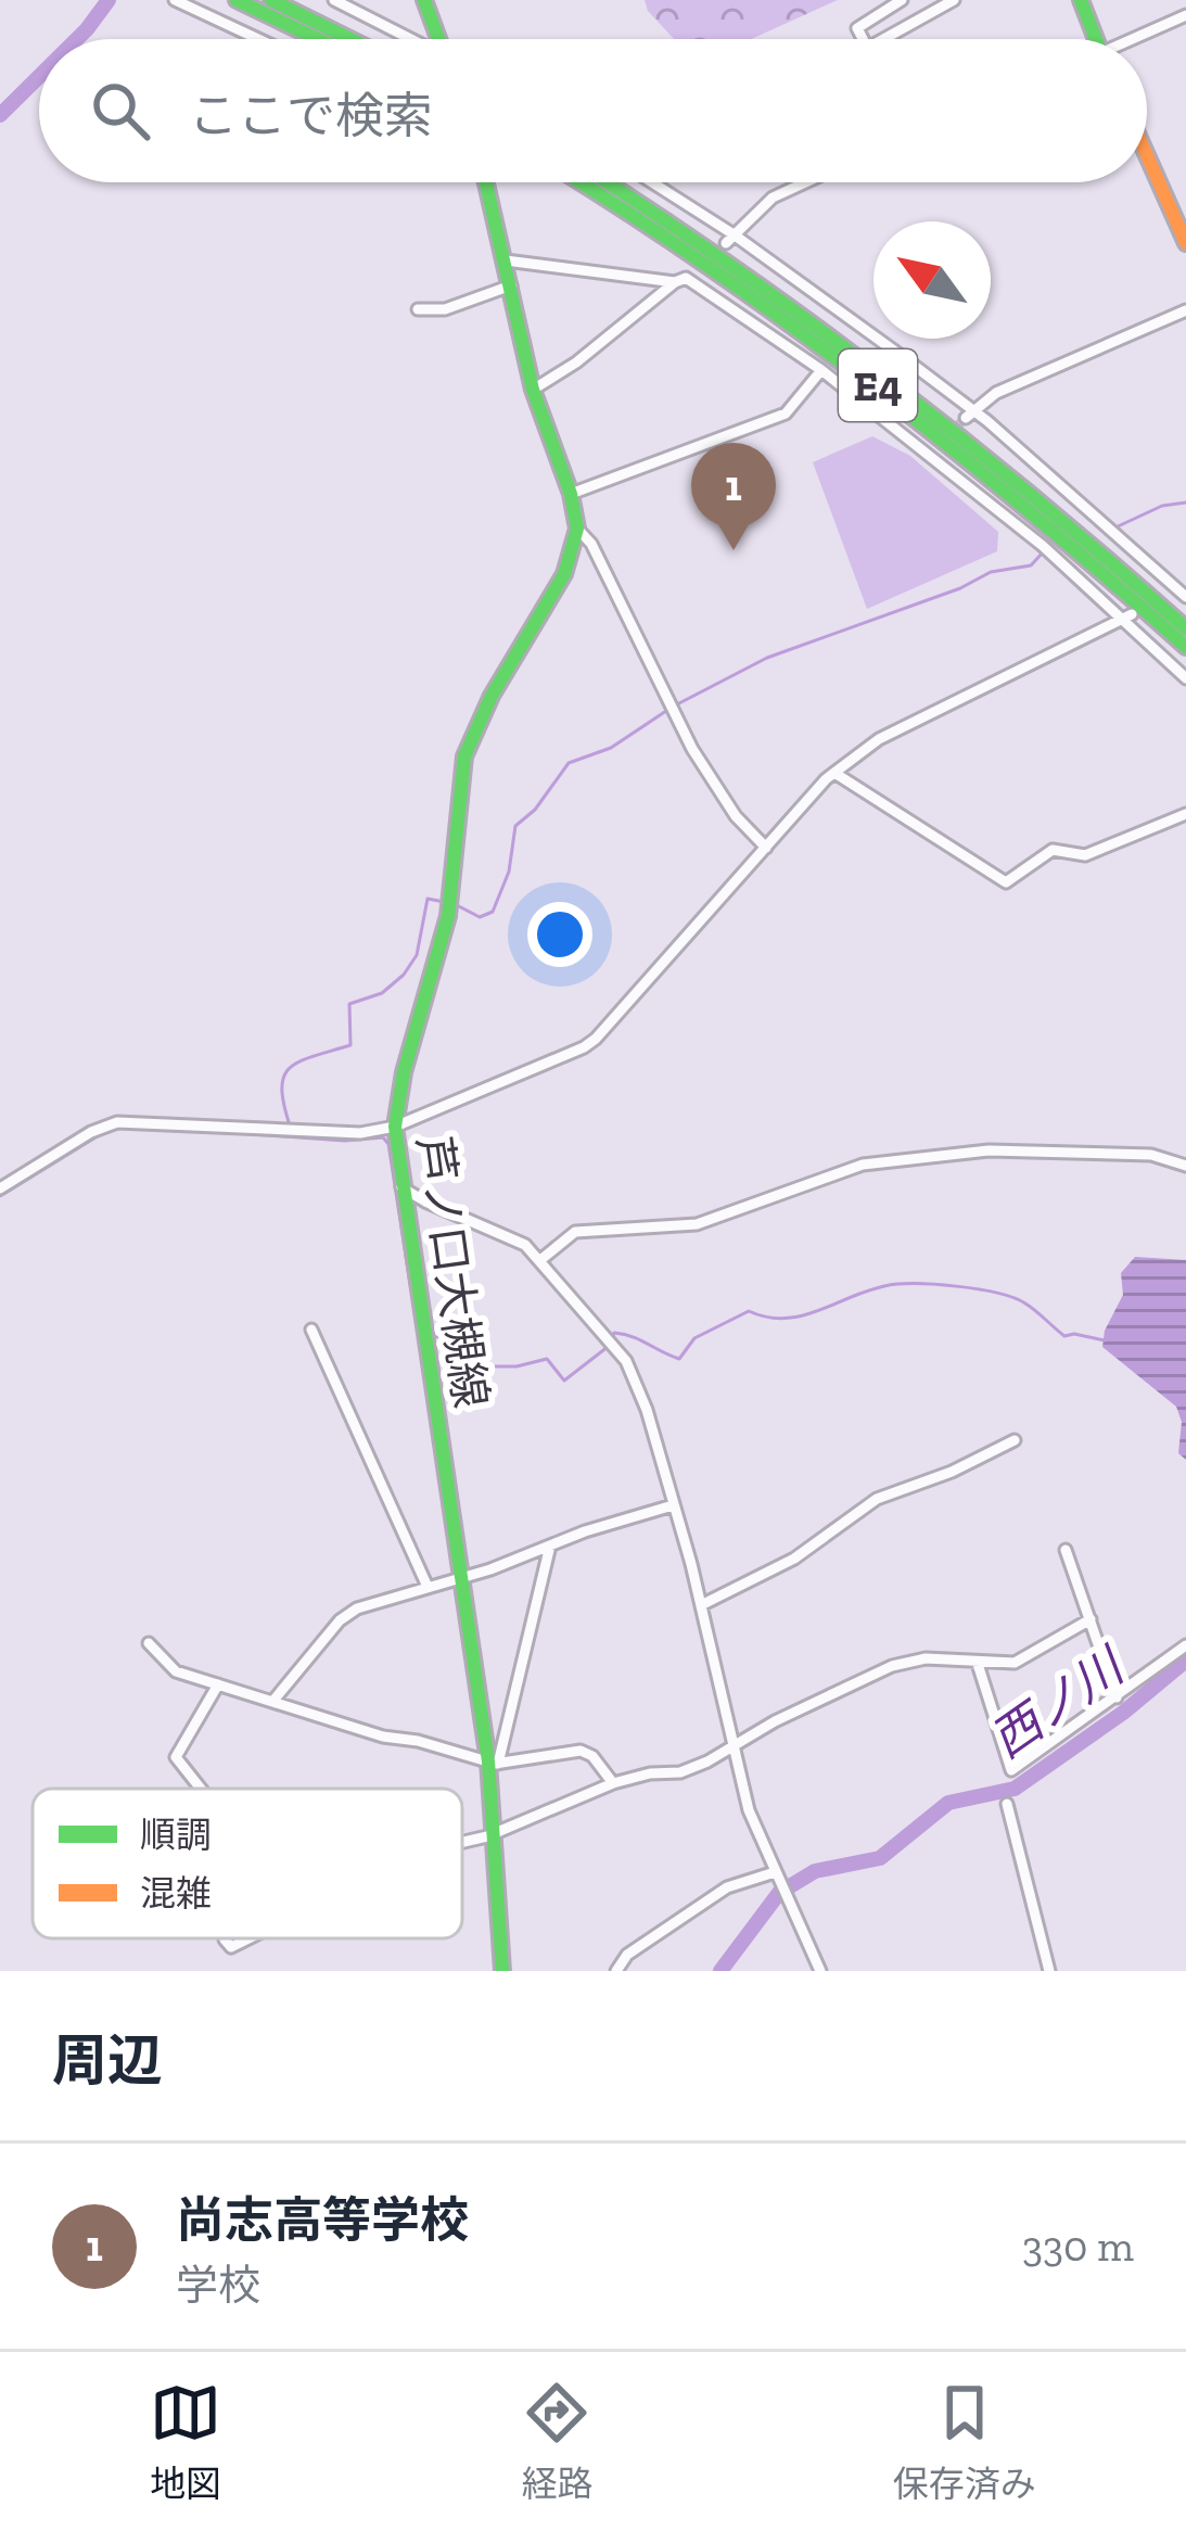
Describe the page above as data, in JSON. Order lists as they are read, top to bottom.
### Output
{
  "streets": {
    "main road": ["E4", "芦ノ口大槻線"]
  },
  "water": ["西ノ川"],
  "legend": ["順調", "混雑"],
  "north": "top left",
  "page": {
    "search": "ここで検索",
    "pins": "1",
    "heading": "周辺",
    "list": [
      {
        "mark": "1",
        "name": "尚志高等学校",
        "note": "学校",
        "value": "330 m"
      }
    ],
    "nav": ["地図", "経路", "保存済み"]
  }
}
